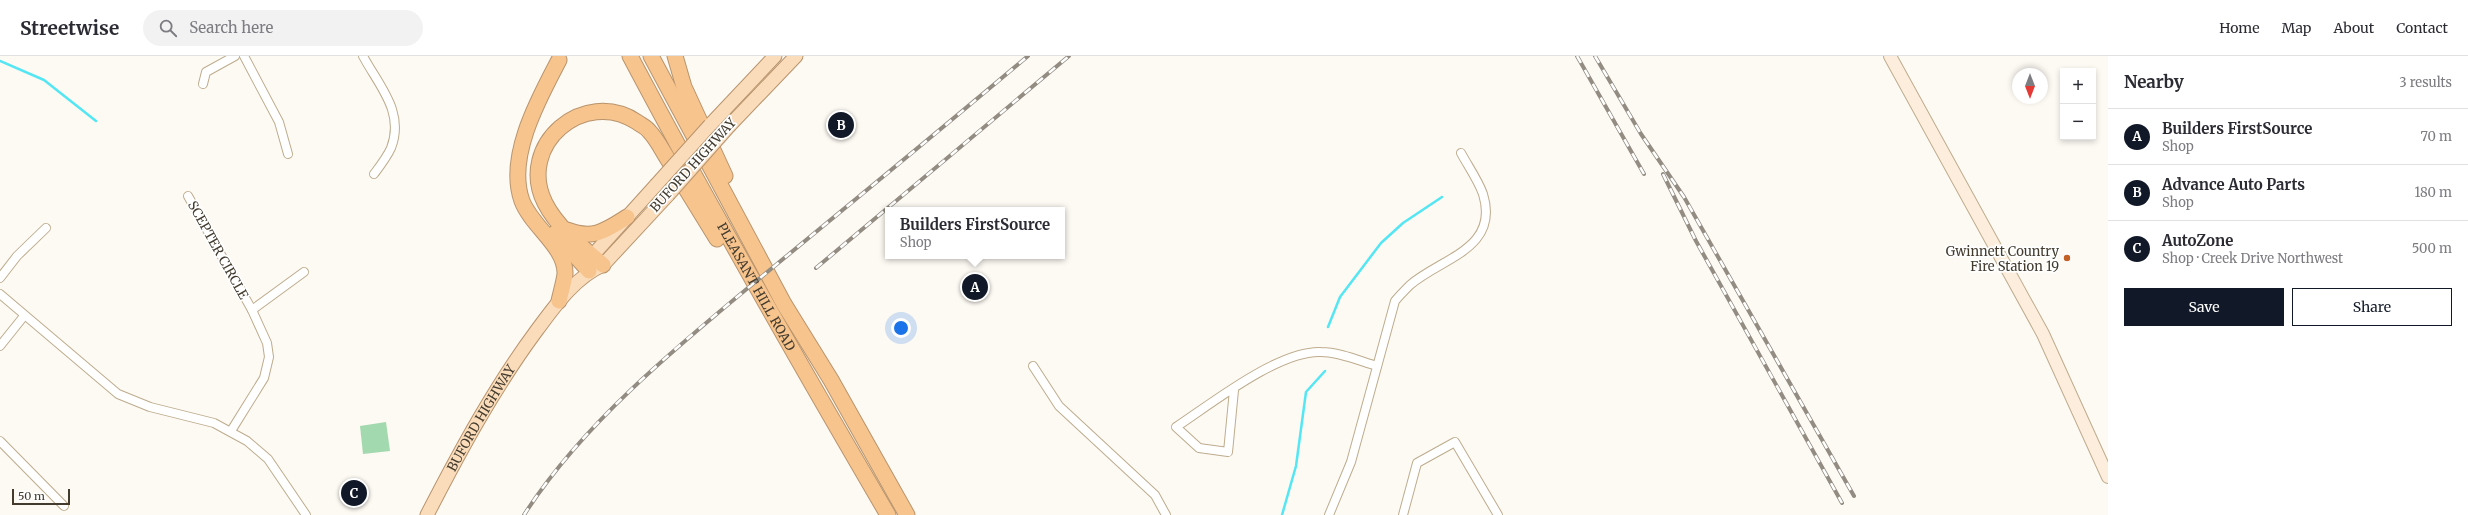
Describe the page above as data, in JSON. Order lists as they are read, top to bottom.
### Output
{
  "streets": {
    "highway": ["PLEASANT HILL ROAD"],
    "main road": ["BUFORD HIGHWAY"],
    "street": ["SCEPTER CIRCLE"]
  },
  "places": ["Gwinnett Country Fire Station 19"],
  "scale_bar": "50 m",
  "north": "bottom",
  "page": {
    "header": "Streetwise",
    "search": "Search here",
    "nav": [
      "Home",
      "Map",
      "About",
      "Contact"
    ],
    "heading": ["Nearby", "3 results"],
    "map_buttons": ["+", "−"],
    "list": [
      {
        "mark": "A",
        "name": "Builders FirstSource",
        "note": "Shop",
        "value": "70 m"
      },
      {
        "mark": "B",
        "name": "Advance Auto Parts",
        "note": "Shop",
        "value": "180 m"
      },
      {
        "mark": "C",
        "name": "AutoZone",
        "note": "Shop · Creek Drive Northwest",
        "value": "500 m"
      }
    ],
    "pins": ["B", "A", "C"],
    "popup": ["Builders FirstSource", "Shop"],
    "buttons": ["Save", "Share"],
    "scale": "50 m"
  }
}
